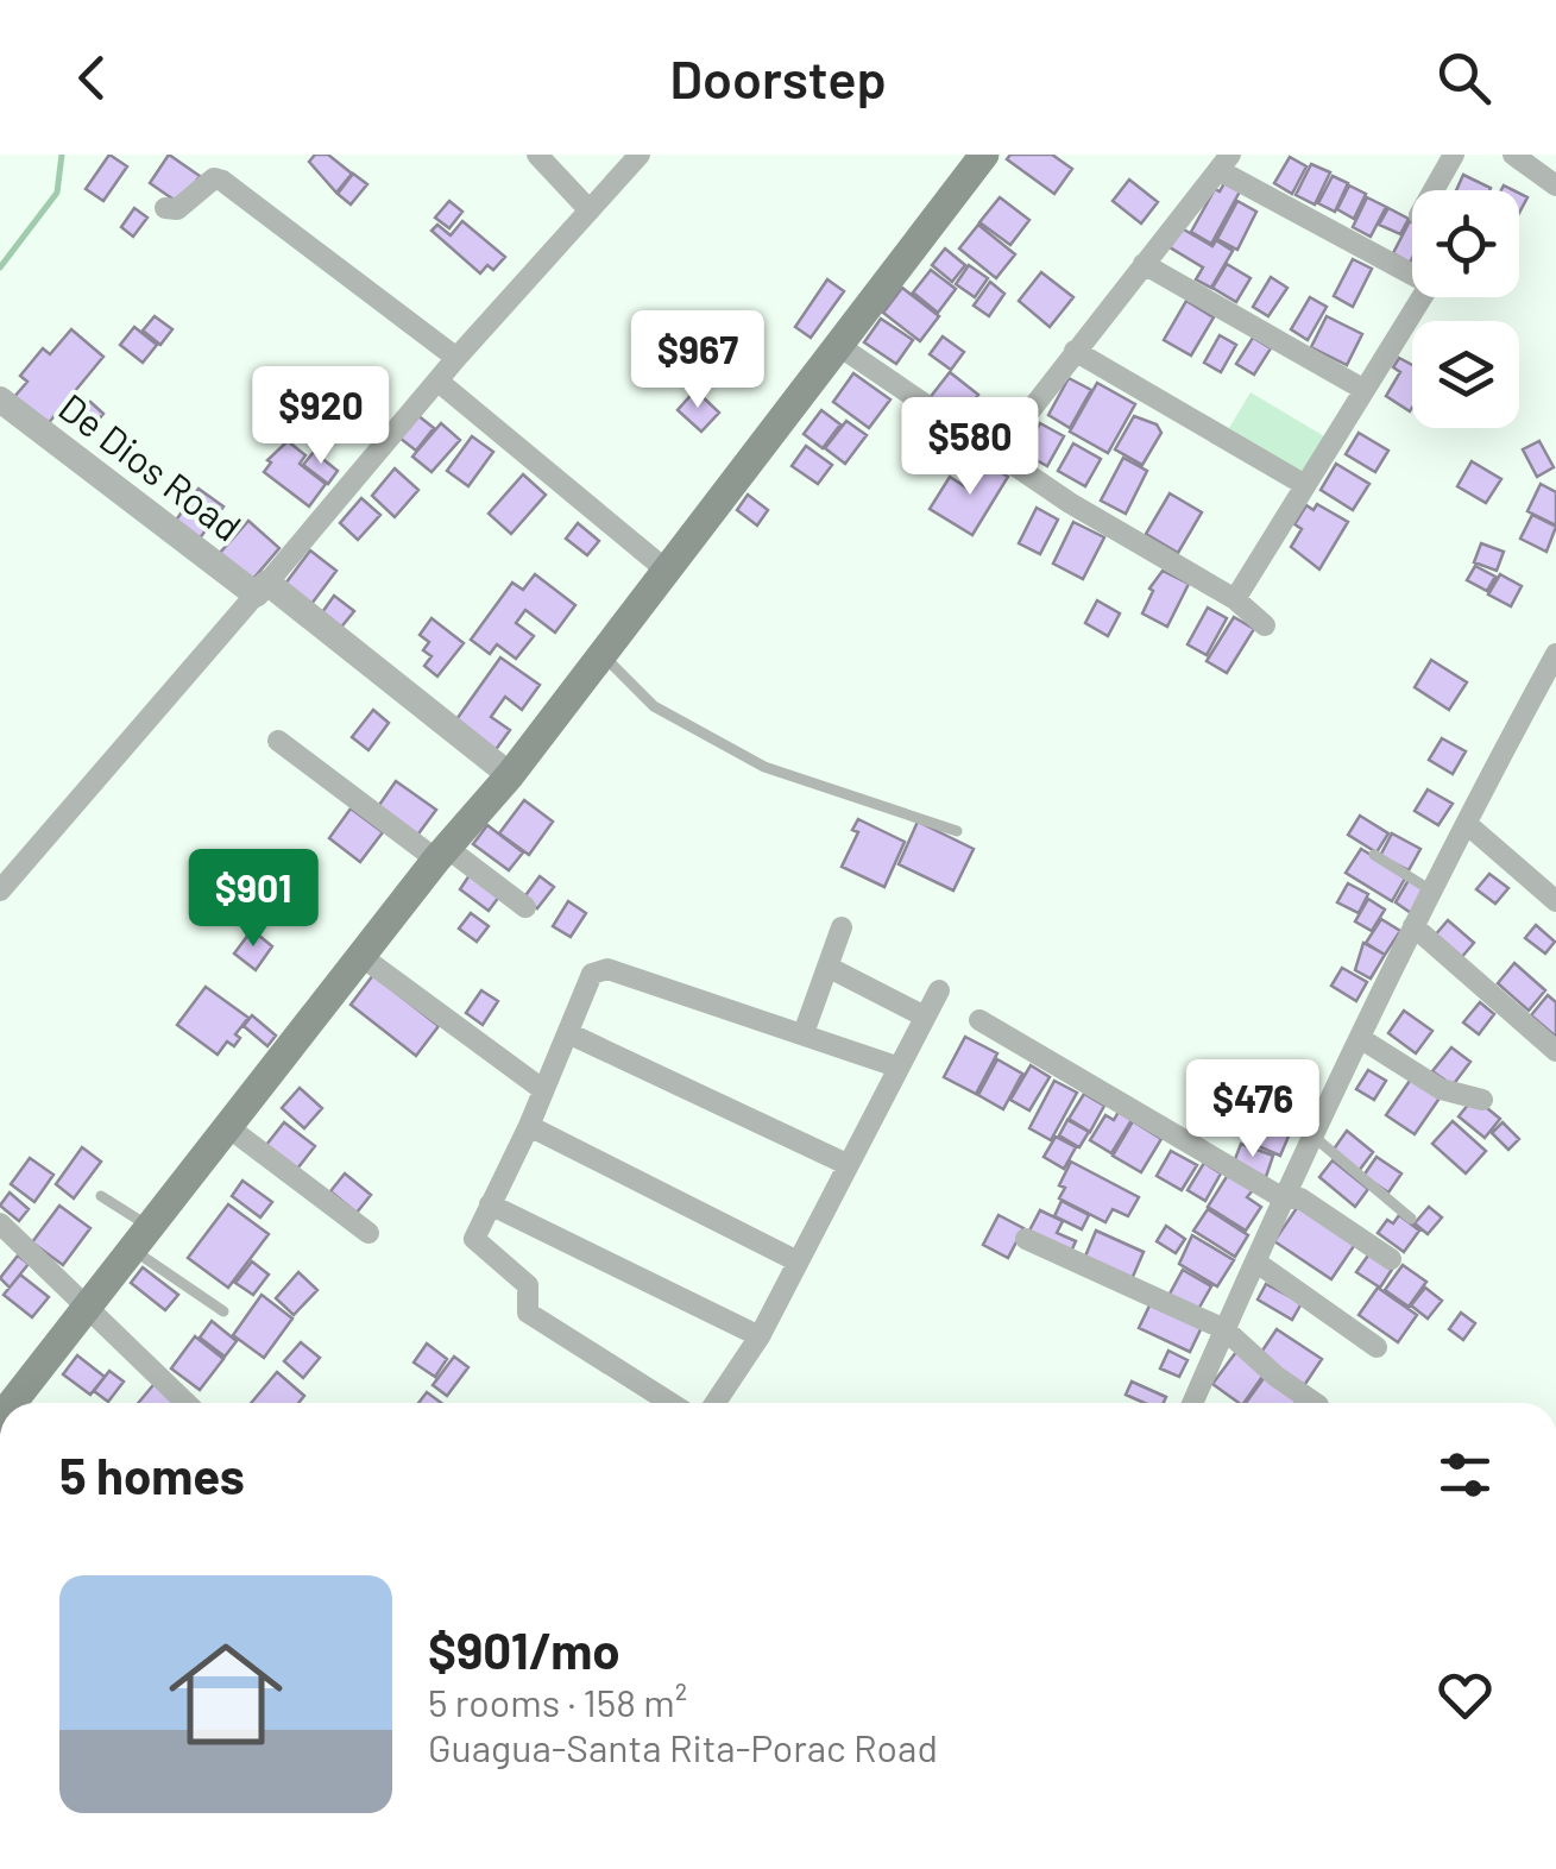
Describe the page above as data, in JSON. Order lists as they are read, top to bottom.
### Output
{
  "streets": {
    "street": ["De Dios Road"]
  },
  "page": {
    "header": "Doorstep",
    "price": [
      "$967",
      "$920",
      "$580",
      "$901",
      "$476"
    ],
    "heading": "5 homes",
    "list": [
      {
        "name": "$901/mo",
        "note": "5 rooms · 158 m² · Guagua-Santa Rita-Porac Road"
      }
    ]
  }
}
